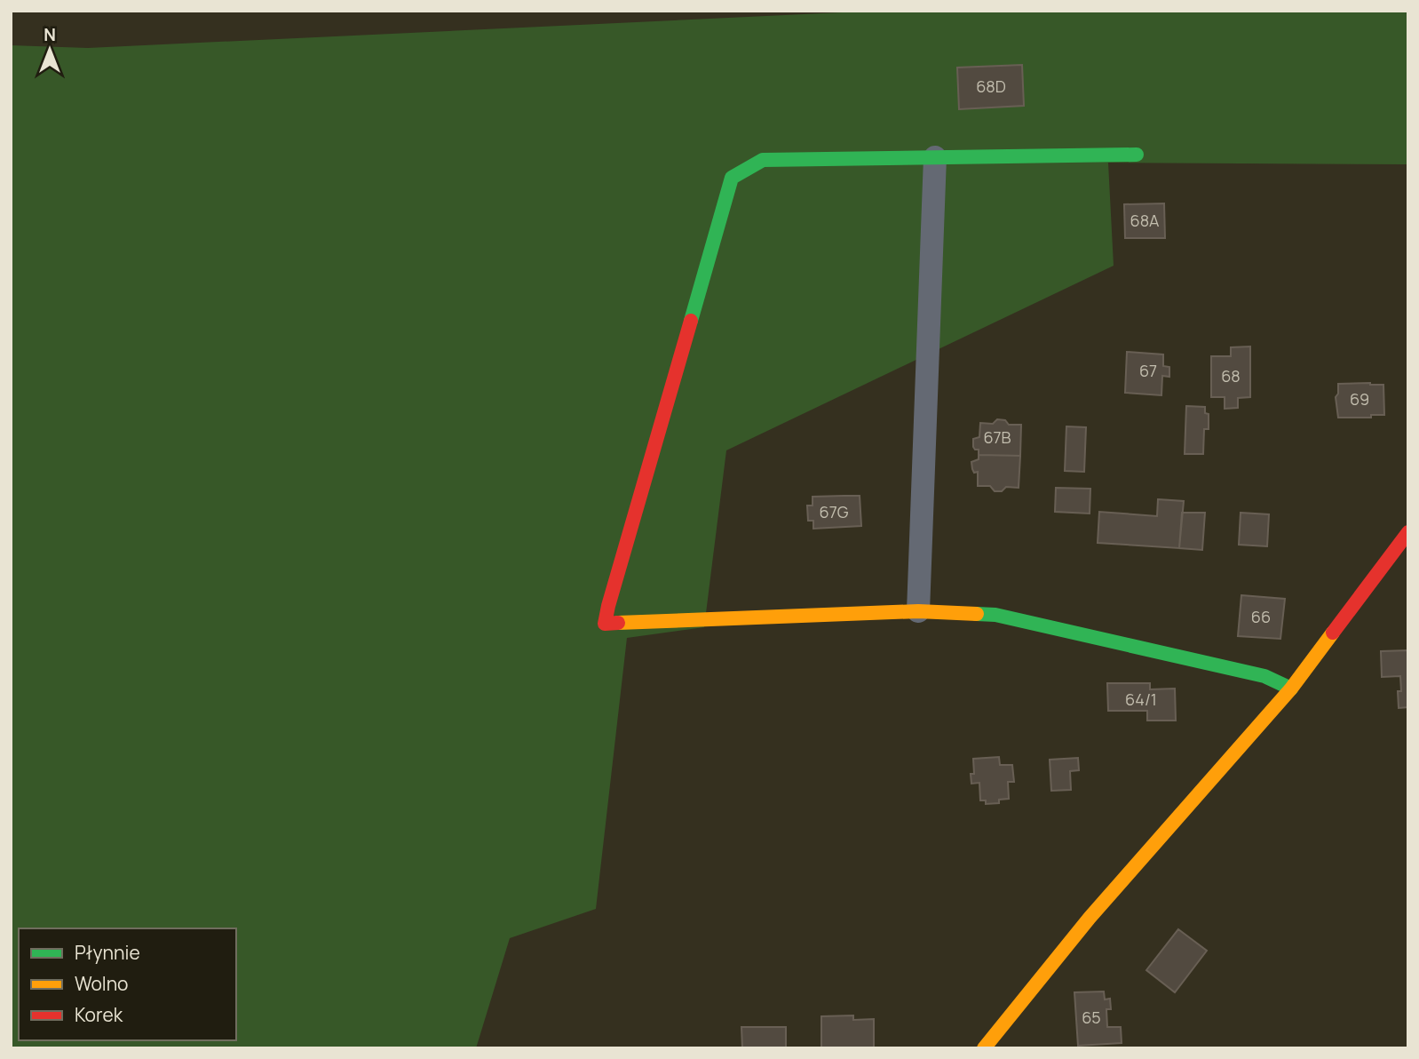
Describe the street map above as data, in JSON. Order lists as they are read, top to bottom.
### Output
{
  "house_numbers": [
    "68D",
    "68A",
    "67",
    "68",
    "69",
    "67B",
    "67G",
    "66",
    "64/1",
    "65"
  ],
  "legend": ["Płynnie", "Wolno", "Korek"],
  "north": "top"
}
